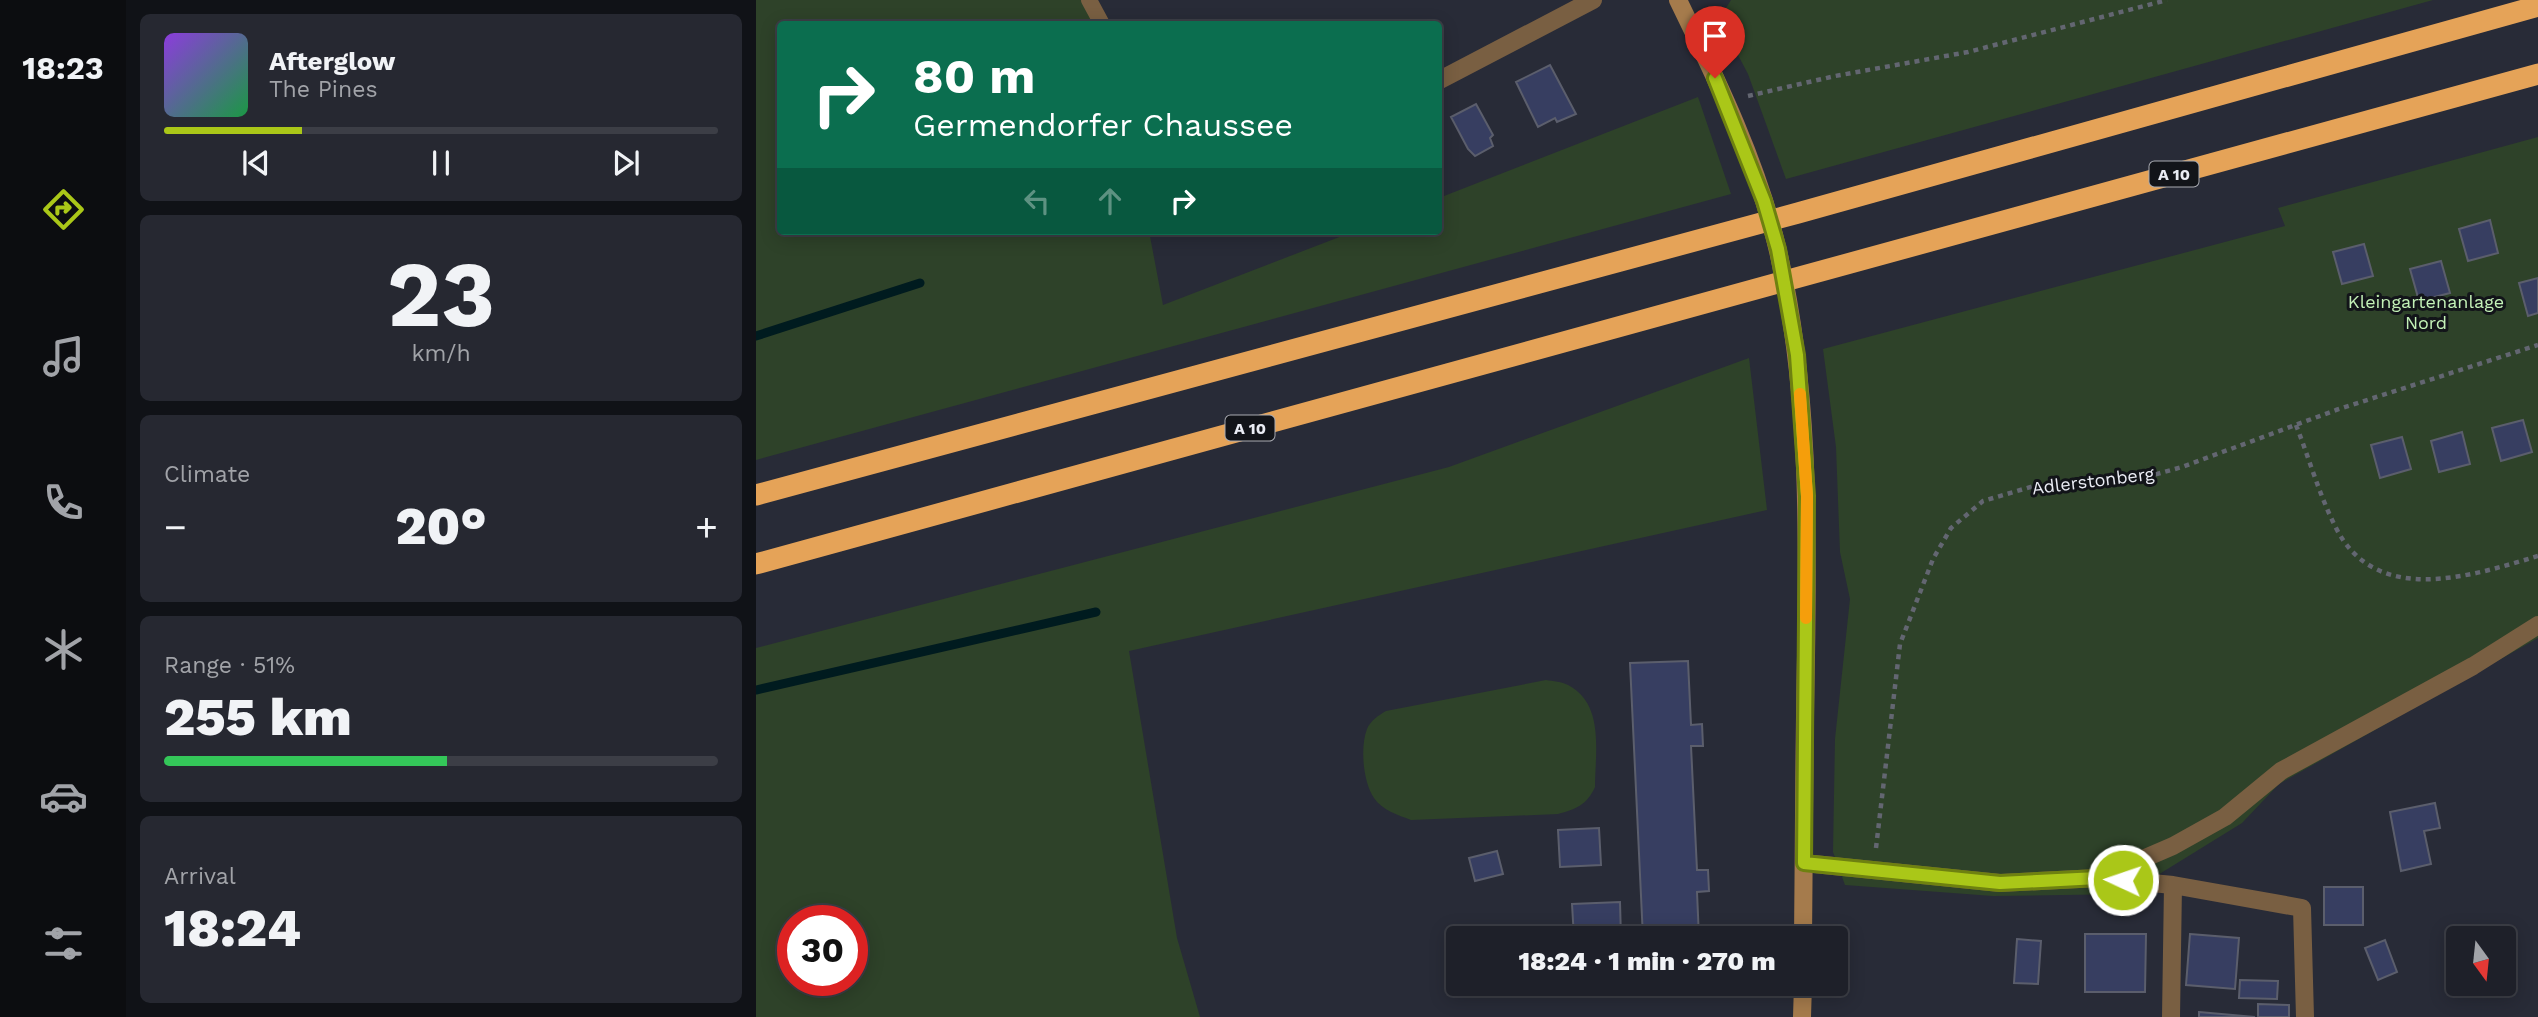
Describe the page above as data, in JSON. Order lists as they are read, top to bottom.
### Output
{
  "streets": {
    "highway": ["A 10"],
    "path": ["Adlerstonberg"]
  },
  "parks": ["Kleingartenanlage Nord"],
  "north": "bottom",
  "page": {
    "tabs": "18:23",
    "turn": ["80 m", "Germendorfer Chaussee"],
    "song": ["Afterglow", "The Pines"],
    "tile": [
      ["23", "km/h"],
      "Climate",
      ["Range · 51%", "255 km"],
      ["Arrival", "18:24"]
    ],
    "heat": ["−", "20°", "+"],
    "limit": "30",
    "trip": "18:24 · 1 min · 270 m"
  }
}
